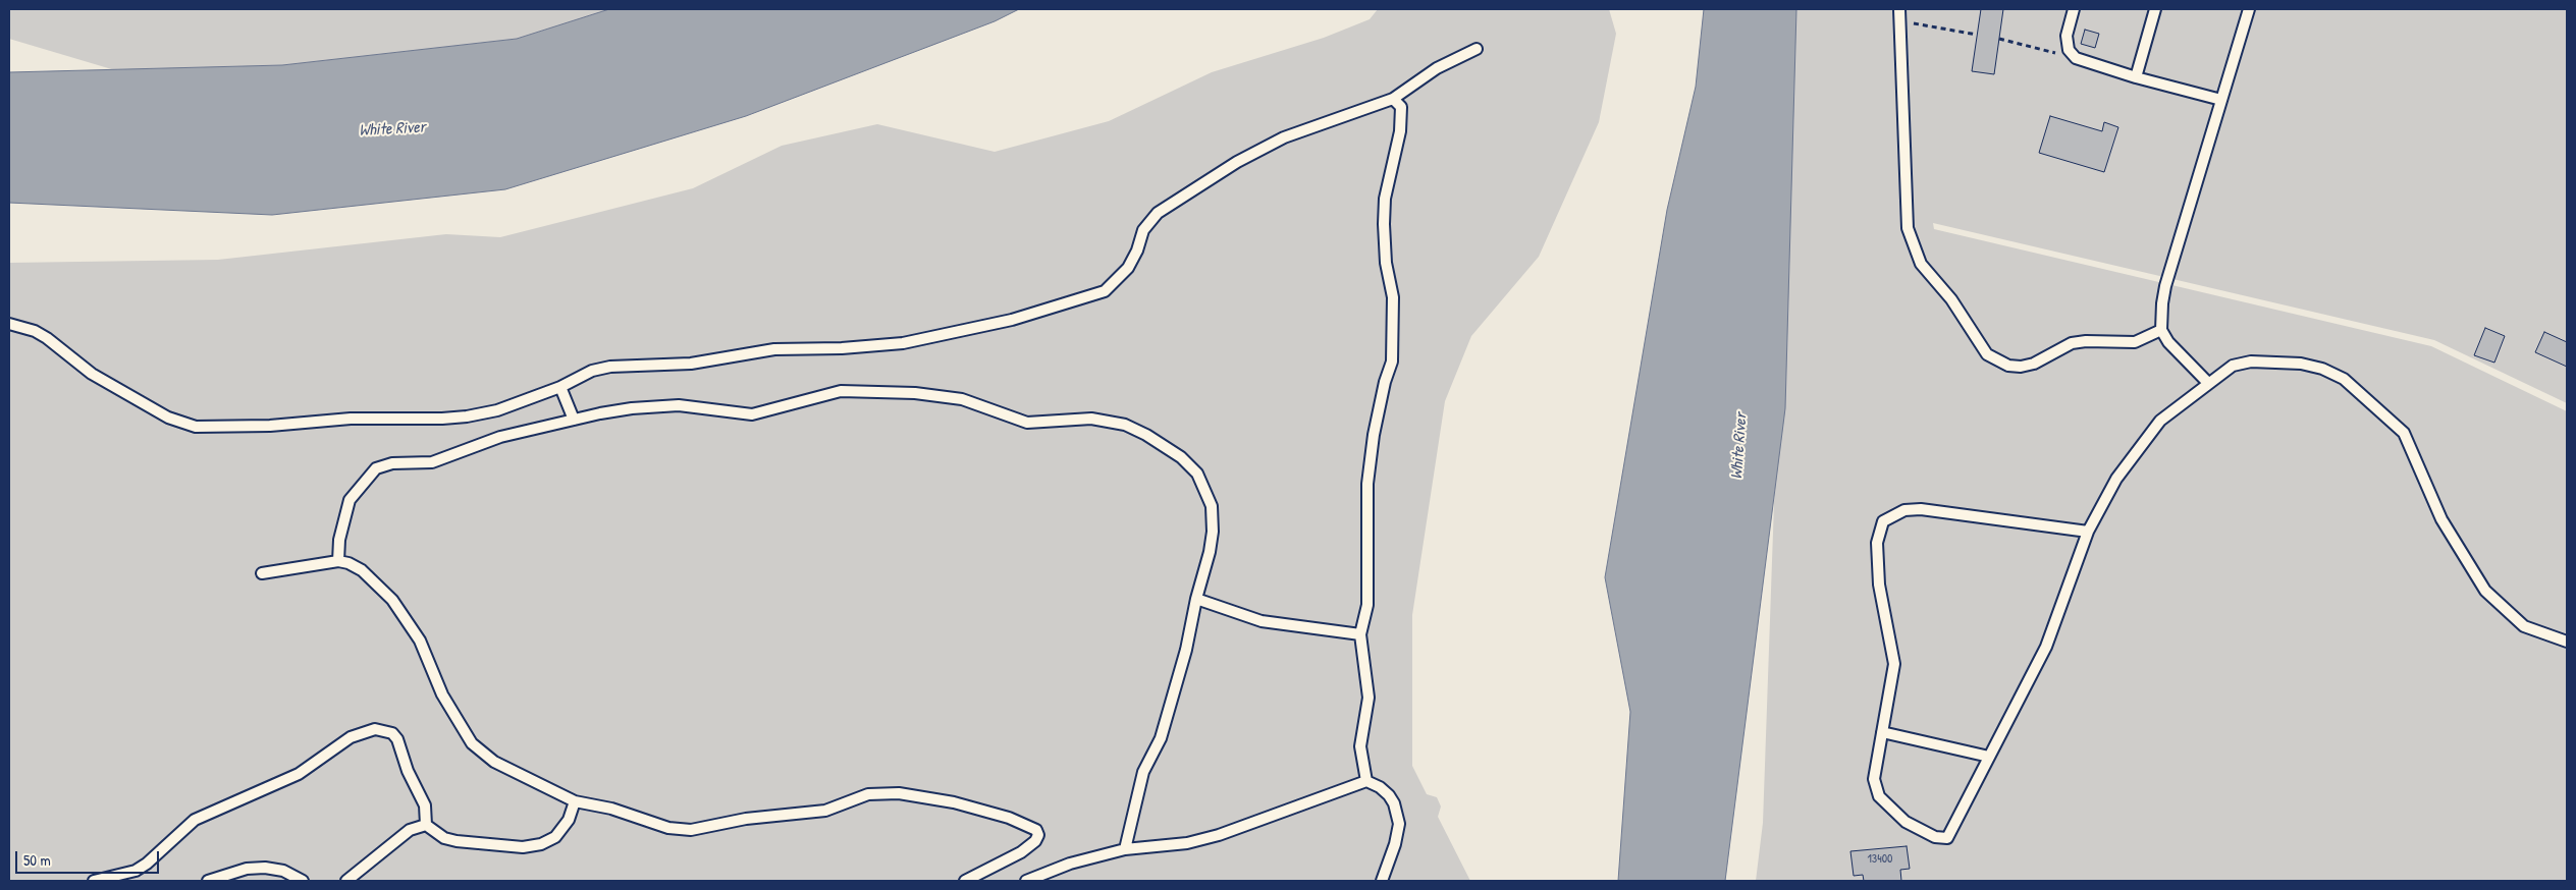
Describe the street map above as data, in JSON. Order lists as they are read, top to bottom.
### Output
{
  "water": ["White River"],
  "house_numbers": ["13400"],
  "scale_bar": "50 m"
}
